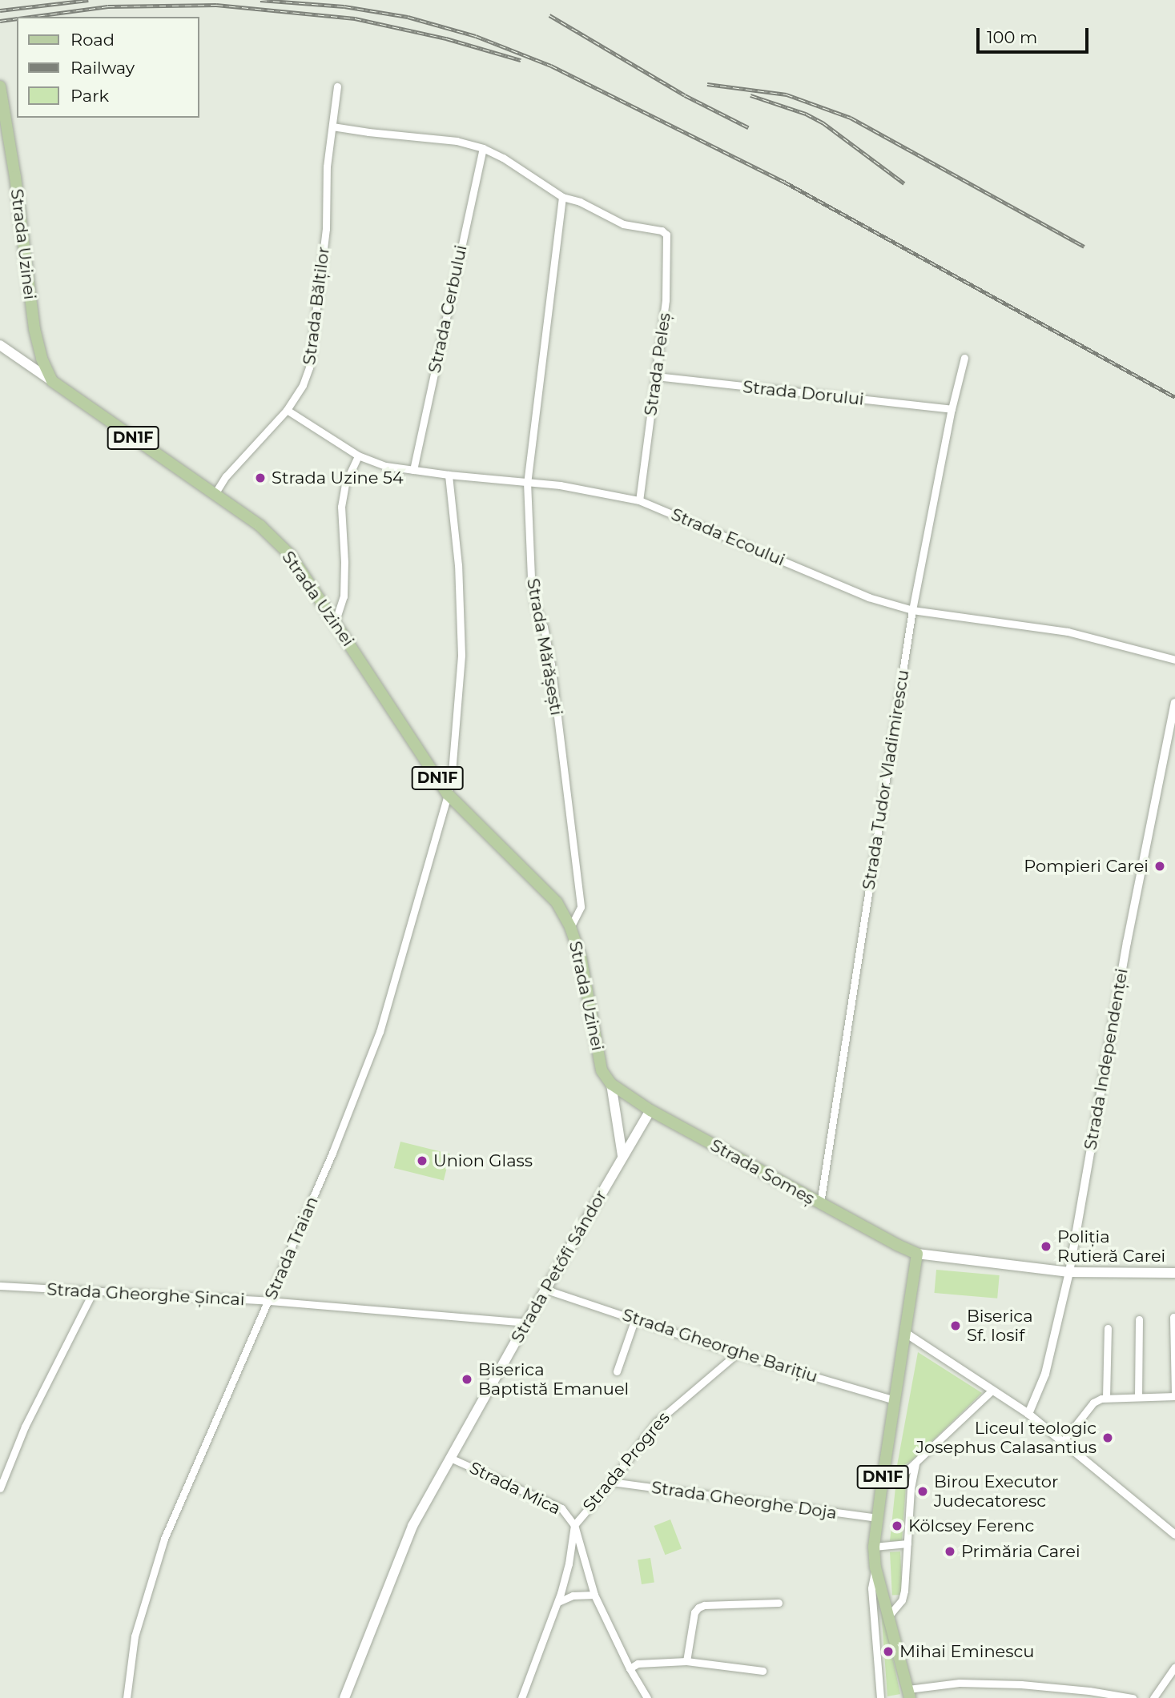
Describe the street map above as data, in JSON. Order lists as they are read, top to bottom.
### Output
{
  "streets": {
    "main road": [
      "Strada Uzinei",
      "DN1F",
      "Strada Someș",
      "Strada Petőfi Sándor"
    ],
    "street": [
      "Strada Bălților",
      "Strada Cerbului",
      "Strada Peleș",
      "Strada Dorului",
      "Strada Ecoului",
      "Strada Mărășești",
      "Strada Tudor Vladimirescu",
      "Strada Independenței",
      "Strada Traian",
      "Strada Gheorghe Șincai",
      "Strada Gheorghe Barițiu",
      "Strada Progres",
      "Strada Mica",
      "Strada Gheorghe Doja"
    ]
  },
  "crossings": [
    ["Strada Uzinei", "Strada Bălților"],
    ["Strada Uzinei", "Strada Mărășești"],
    ["Strada Uzinei", "Strada Someș"],
    ["Strada Uzinei", "Strada Traian"],
    ["Strada Bălților", "Strada Ecoului"],
    ["Strada Cerbului", "Strada Ecoului"],
    ["Strada Peleș", "Strada Dorului"],
    ["Strada Peleș", "Strada Ecoului"],
    ["Strada Peleș", "Strada Mărășești"],
    ["Strada Dorului", "Strada Tudor Vladimirescu"],
    ["DN1F", "Strada Someș"],
    ["DN1F", "Strada Gheorghe Barițiu"],
    ["DN1F", "Strada Gheorghe Doja"],
    ["Strada Ecoului", "Strada Mărășești"],
    ["Strada Ecoului", "Strada Tudor Vladimirescu"],
    ["Strada Ecoului", "Strada Traian"],
    ["Strada Tudor Vladimirescu", "Strada Someș"],
    ["Strada Someș", "Strada Petőfi Sándor"],
    ["Strada Traian", "Strada Gheorghe Șincai"],
    ["Strada Petőfi Sándor", "Strada Gheorghe Șincai"],
    ["Strada Petőfi Sándor", "Strada Gheorghe Barițiu"],
    ["Strada Petőfi Sándor", "Strada Mica"],
    ["Strada Gheorghe Barițiu", "Strada Progres"],
    ["Strada Progres", "Strada Mica"],
    ["Strada Progres", "Strada Gheorghe Doja"]
  ],
  "places": [
    "Strada Uzine 54",
    "Pompieri Carei",
    "Union Glass",
    "Poliția Rutieră Carei",
    "Biserica Sf. Iosif",
    "Biserica Baptistă Emanuel",
    "Liceul teologic Josephus Calasantius",
    "Birou Executor Judecatoresc",
    "Kölcsey Ferenc",
    "Primăria Carei",
    "Mihai Eminescu"
  ],
  "legend": ["Road", "Railway", "Park"],
  "scale_bar": "100 m"
}
